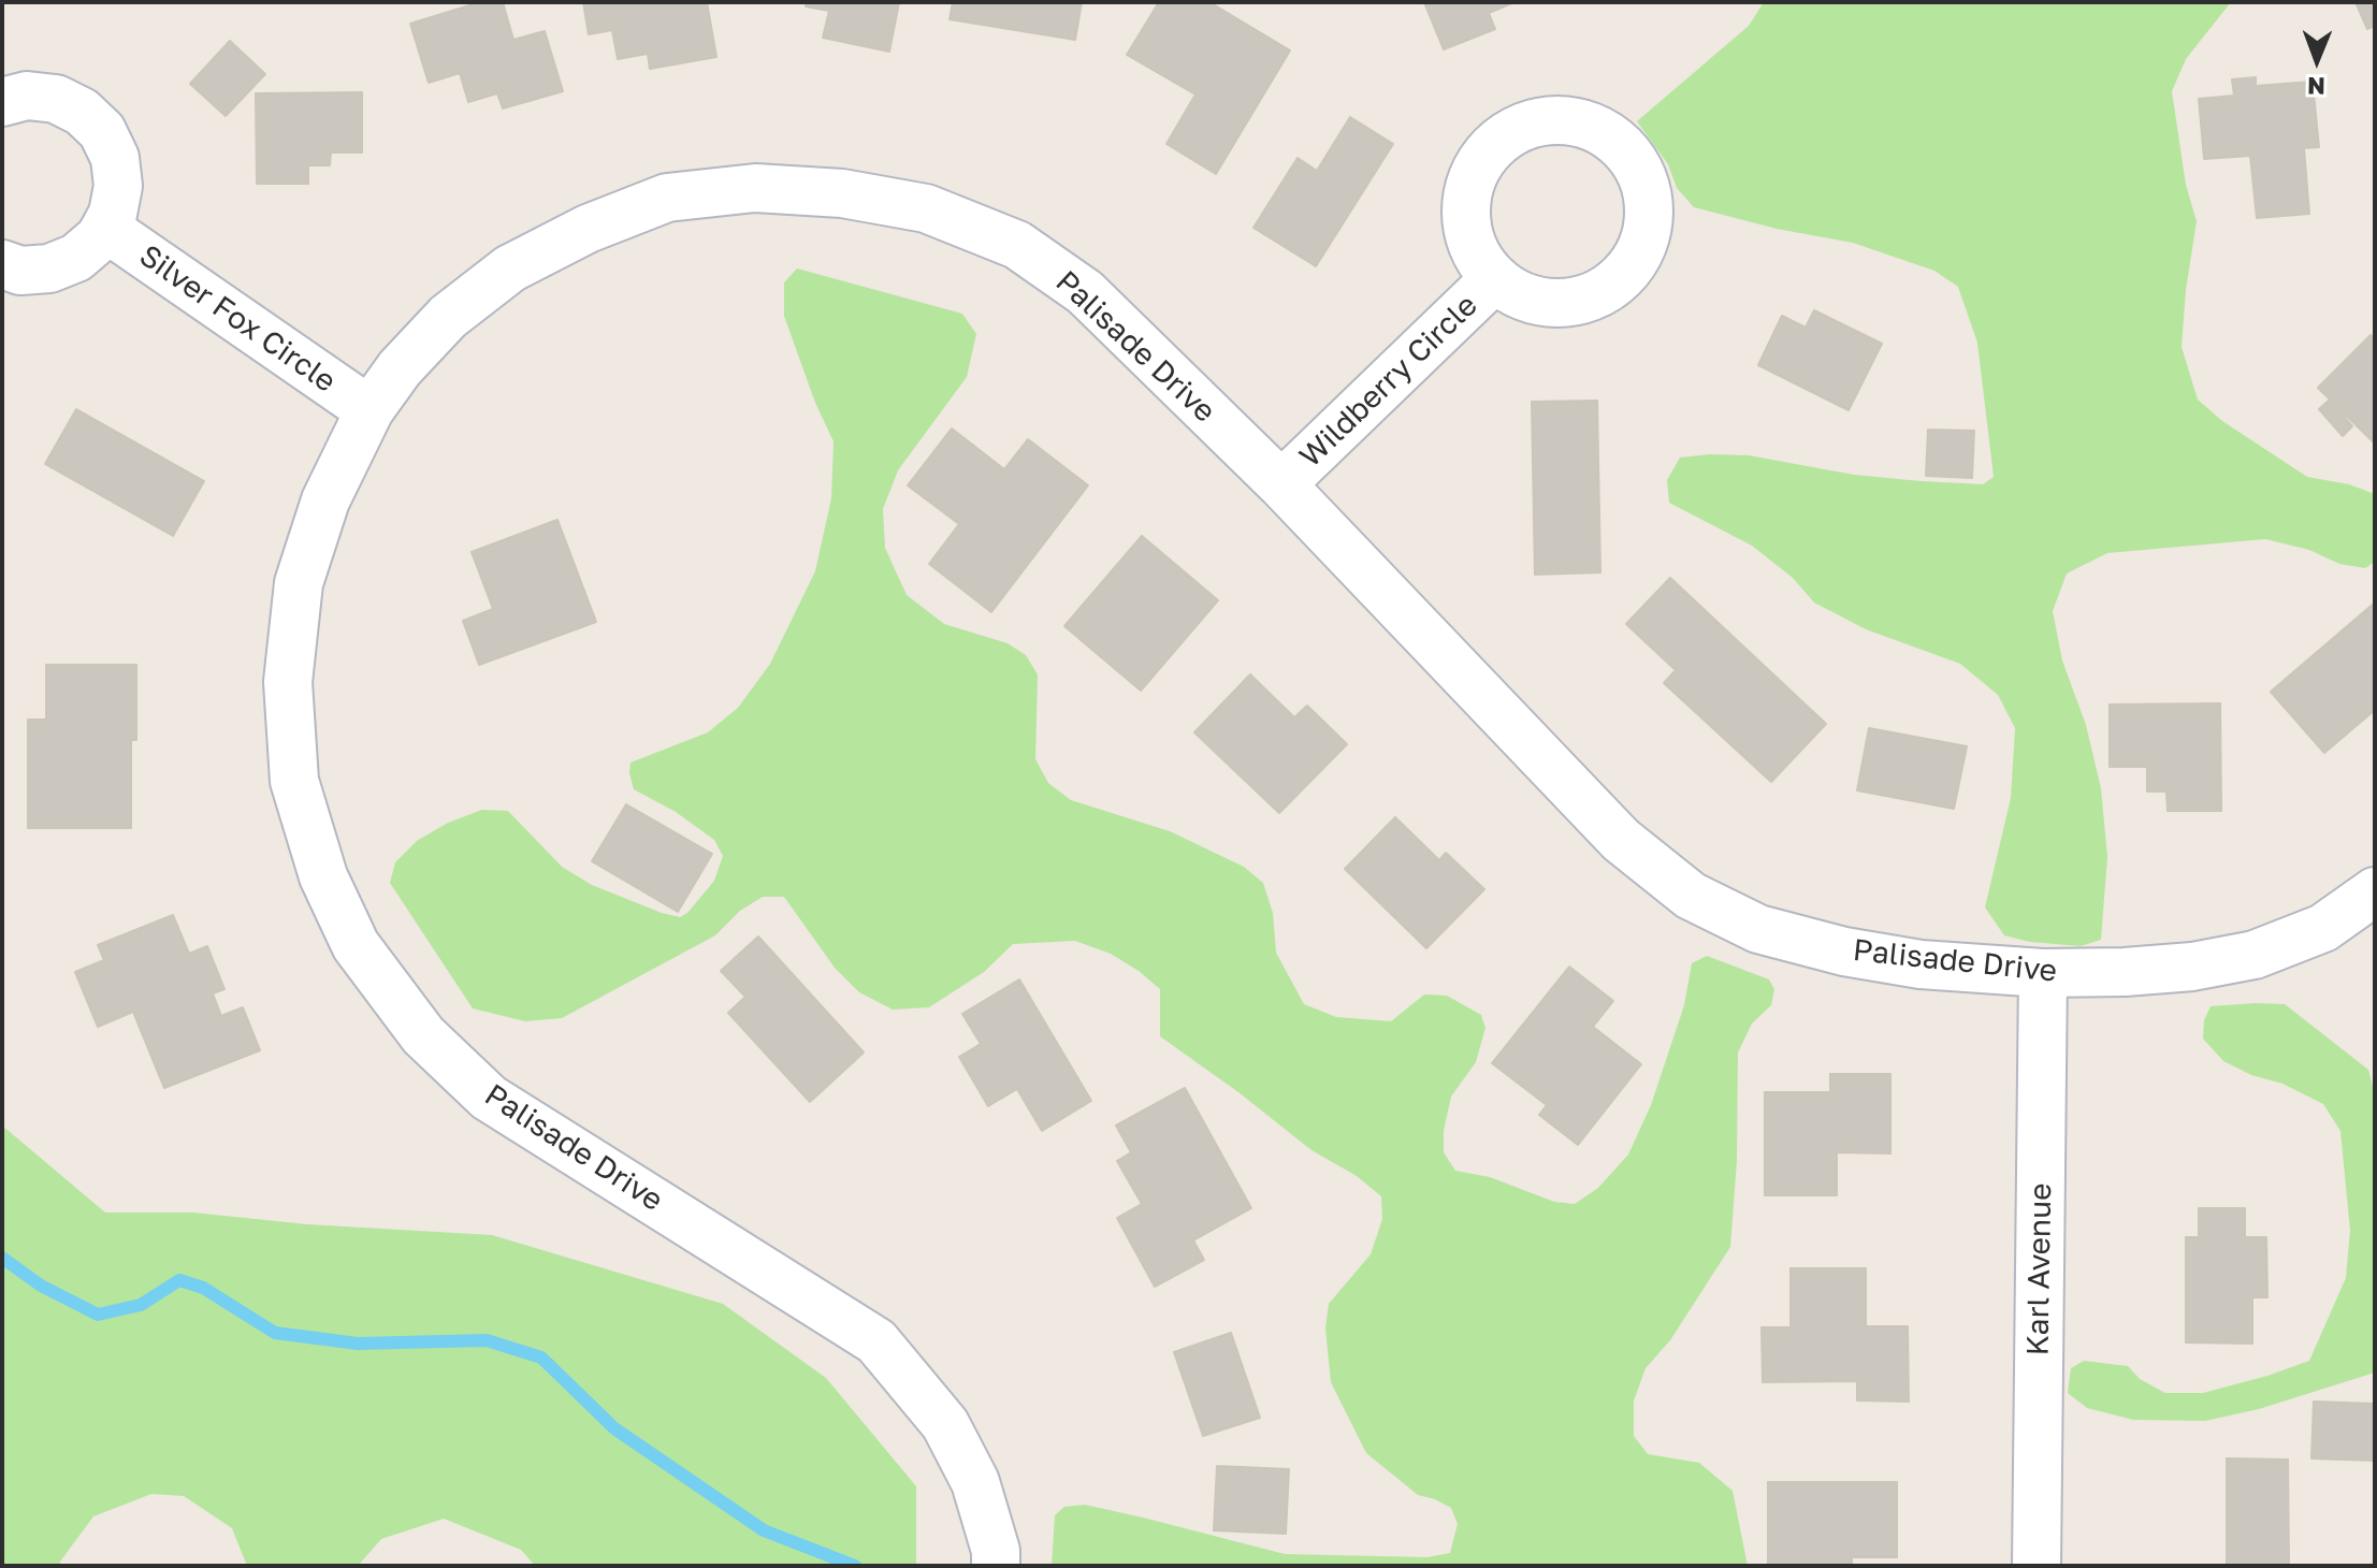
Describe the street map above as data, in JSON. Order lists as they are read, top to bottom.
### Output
{
  "streets": {
    "street": [
      "Silver Fox Circle",
      "Palisade Drive",
      "Wildberry Circle",
      "Karl Avenue"
    ]
  },
  "crossings": [
    ["Silver Fox Circle", "Palisade Drive"],
    ["Palisade Drive", "Wildberry Circle"],
    ["Palisade Drive", "Karl Avenue"]
  ],
  "north": "bottom"
}
